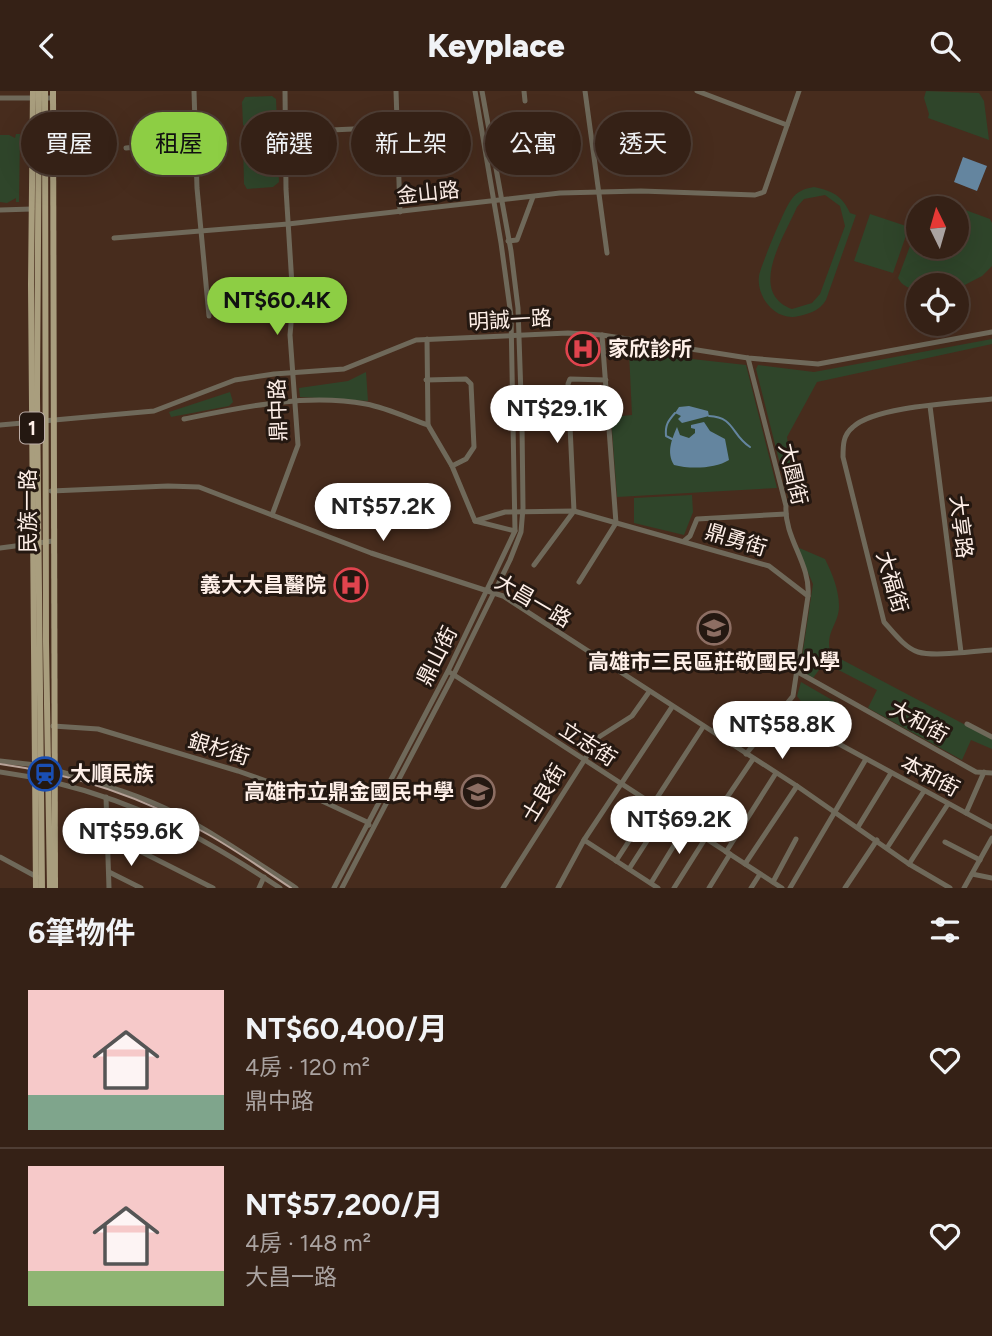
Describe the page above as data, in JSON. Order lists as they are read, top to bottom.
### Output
{
  "streets": {
    "main road": ["1", "民族一路"],
    "street": [
      "金山路",
      "明誠一路",
      "鼎中路",
      "大園街",
      "大享路",
      "鼎勇街",
      "大福街",
      "大昌一路",
      "鼎山街",
      "大和街",
      "立志街",
      "銀杉街",
      "本和街",
      "士良街"
    ]
  },
  "crossings": [
    ["金山路", "鼎中路"],
    ["金山路", "鼎山街"],
    ["明誠一路", "鼎中路"],
    ["明誠一路", "大園街"],
    ["明誠一路", "民族一路"],
    ["明誠一路", "鼎山街"],
    ["鼎中路", "大昌一路"],
    ["大園街", "鼎勇街"],
    ["民族一路", "大昌一路"],
    ["民族一路", "銀杉街"],
    ["大享路", "大福街"],
    ["鼎勇街", "鼎山街"],
    ["大昌一路", "鼎山街"],
    ["大昌一路", "士良街"],
    ["鼎山街", "立志街"],
    ["鼎山街", "銀杉街"],
    ["立志街", "士良街"]
  ],
  "places": {
    "hospital": ["家欣診所", "義大大昌醫院"],
    "school or university": ["高雄市三民區莊敬國民小學", "高雄市立鼎金國民中學"],
    "station": ["大順民族"]
  },
  "north": "top",
  "page": {
    "header": "Keyplace",
    "chip": [
      "買屋",
      "租屋",
      "篩選",
      "新上架",
      "公寓",
      "透天"
    ],
    "price": [
      "NT$60.4K",
      "NT$29.1K",
      "NT$57.2K",
      "NT$58.8K",
      "NT$69.2K",
      "NT$59.6K"
    ],
    "heading": "6筆物件",
    "list": [
      {
        "name": "NT$60,400/月",
        "note": "4房 · 120 m² · 鼎中路"
      },
      {
        "name": "NT$57,200/月",
        "note": "4房 · 148 m² · 大昌一路"
      }
    ]
  }
}
